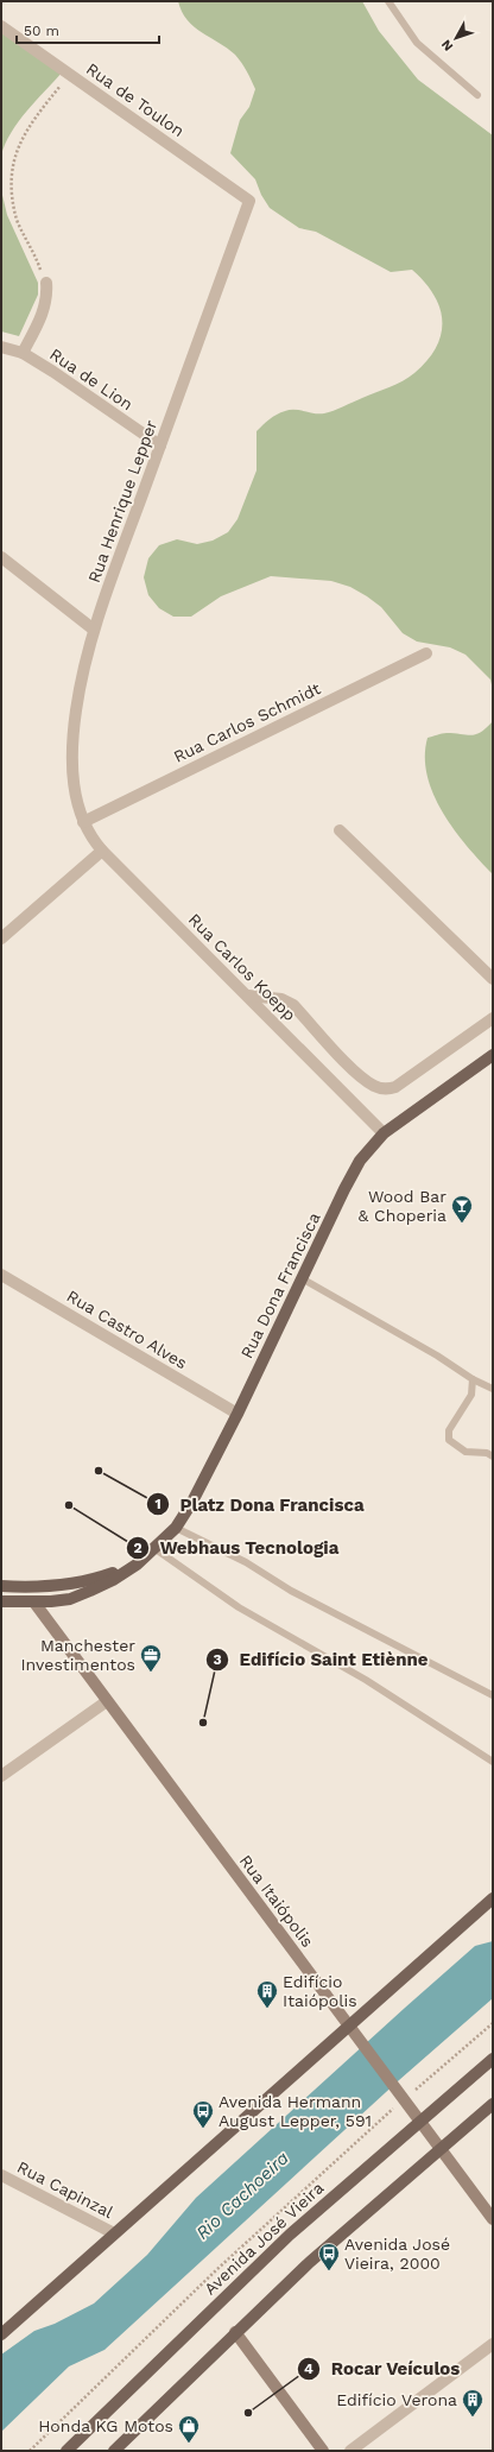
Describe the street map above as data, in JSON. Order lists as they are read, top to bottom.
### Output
{
  "streets": {
    "main road": ["Rua Dona Francisca", "Rua Itaiópolis", "Avenida José Vieira"],
    "street": [
      "Rua de Toulon",
      "Rua de Lion",
      "Rua Henrique Lepper",
      "Rua Carlos Schmidt",
      "Rua Carlos Koepp",
      "Rua Castro Alves",
      "Rua Capinzal"
    ]
  },
  "crossings": [
    ["Rua de Toulon", "Rua Henrique Lepper"],
    ["Rua de Lion", "Rua Henrique Lepper"],
    ["Rua Henrique Lepper", "Rua Carlos Schmidt"],
    ["Rua Henrique Lepper", "Rua Carlos Koepp"],
    ["Rua Carlos Schmidt", "Rua Carlos Koepp"],
    ["Rua Carlos Koepp", "Rua Dona Francisca"],
    ["Rua Dona Francisca", "Rua Castro Alves"],
    ["Rua Dona Francisca", "Rua Itaiópolis"],
    ["Rua Itaiópolis", "Avenida José Vieira"]
  ],
  "water": ["Rio Cachoeira"],
  "places": {
    "bar": ["Wood Bar & Choperia"],
    "other": [
      "Platz Dona Francisca",
      "Webhaus Tecnologia",
      "Edifício Saint Etiènne",
      "Rocar Veículos"
    ],
    "office": ["Manchester Investimentos"],
    "building": ["Edifício Itaiópolis", "Edifício Verona"],
    "bus stop": ["Avenida Hermann August Lepper, 591", "Avenida José Vieira, 2000"],
    "shop": ["Honda KG Motos"]
  },
  "scale_bar": "50 m",
  "north": "bottom left"
}
